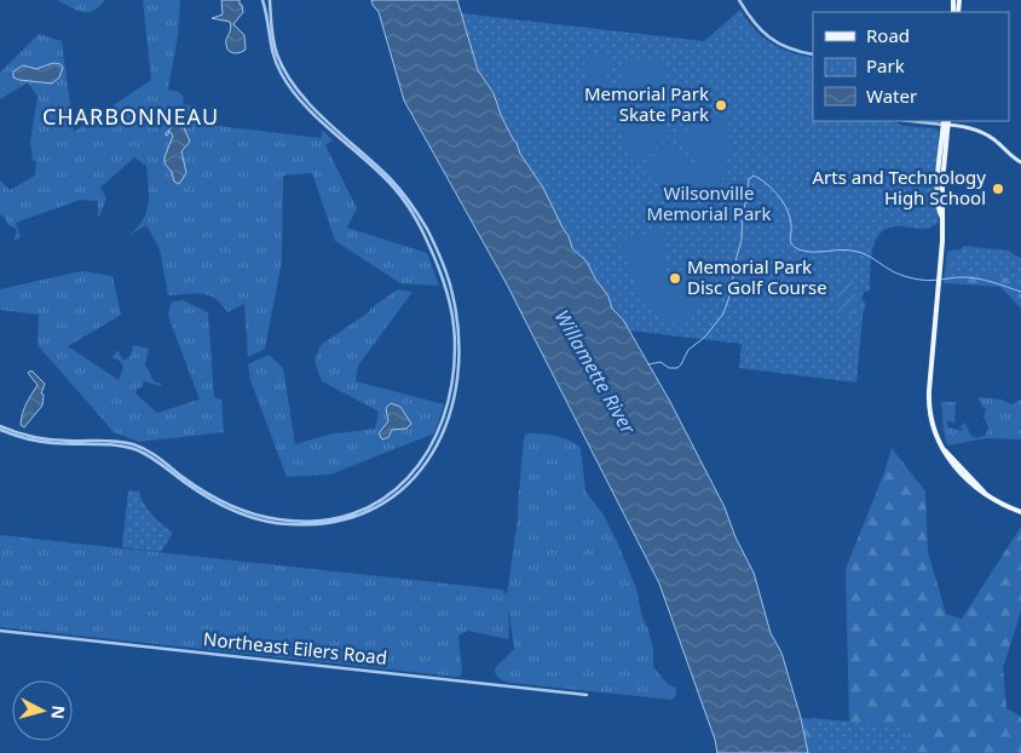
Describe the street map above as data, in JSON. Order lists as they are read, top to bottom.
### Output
{
  "streets": {
    "street": ["Northeast Eilers Road"]
  },
  "districts": ["CHARBONNEAU"],
  "water": ["Willamette River"],
  "parks": ["Wilsonville Memorial Park"],
  "places": ["Memorial Park Skate Park", "Arts and Technology High School", "Memorial Park Disc Golf Course"],
  "legend": ["Road", "Park", "Water"],
  "north": "right"
}
